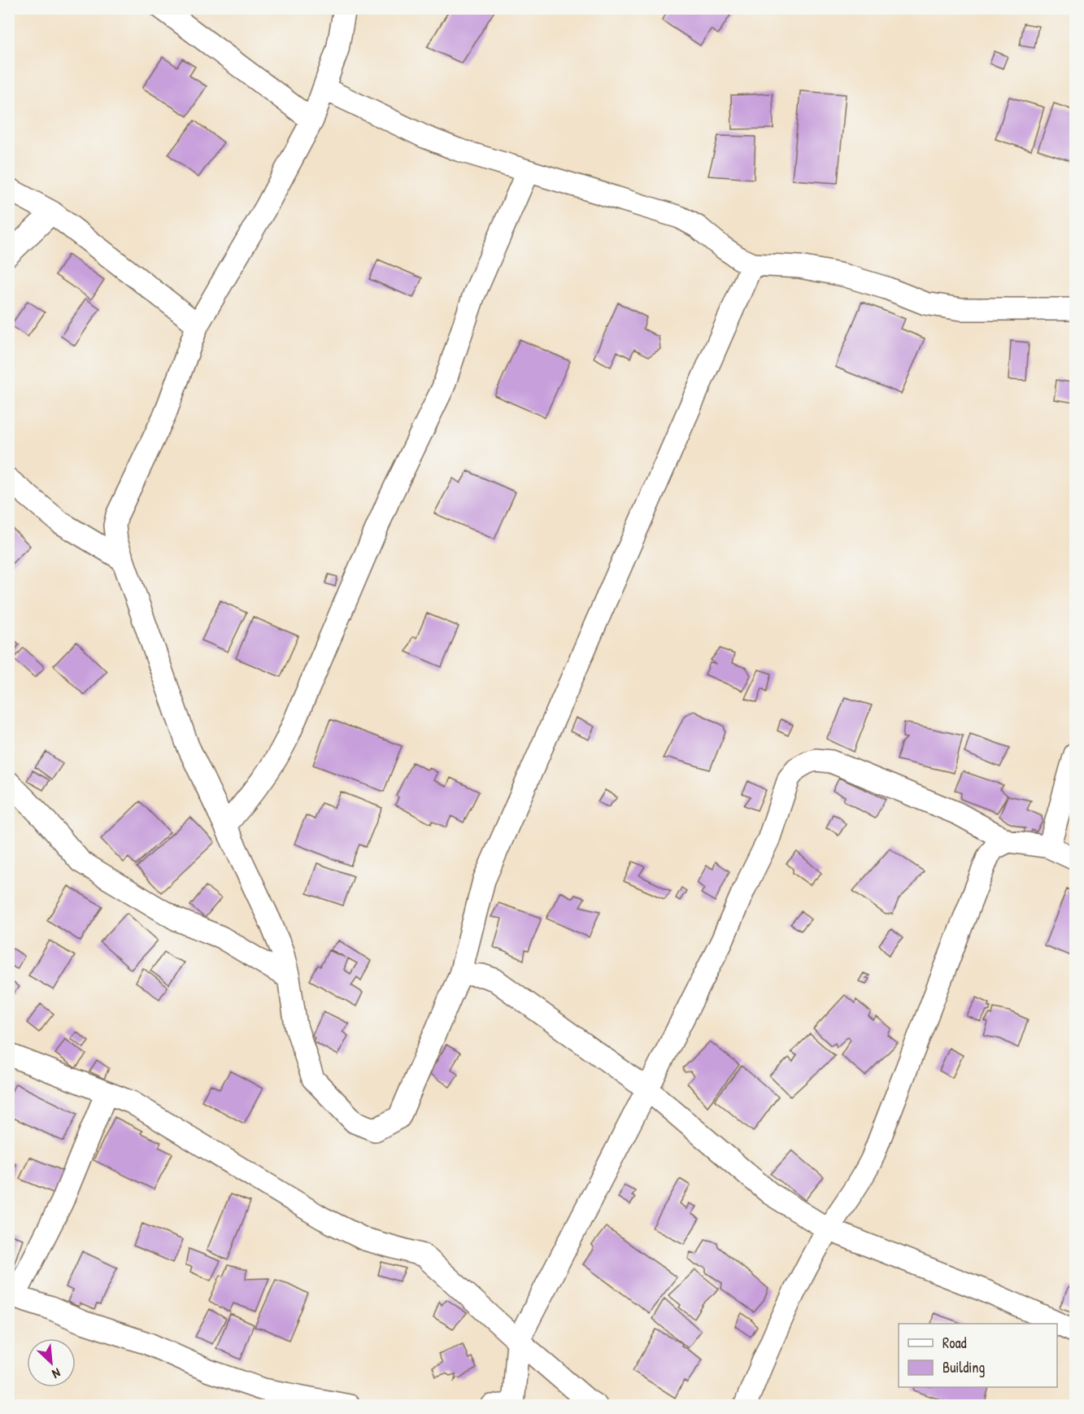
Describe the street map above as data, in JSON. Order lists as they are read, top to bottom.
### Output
{
  "legend": ["Road", "Building"],
  "north": "bottom right"
}
